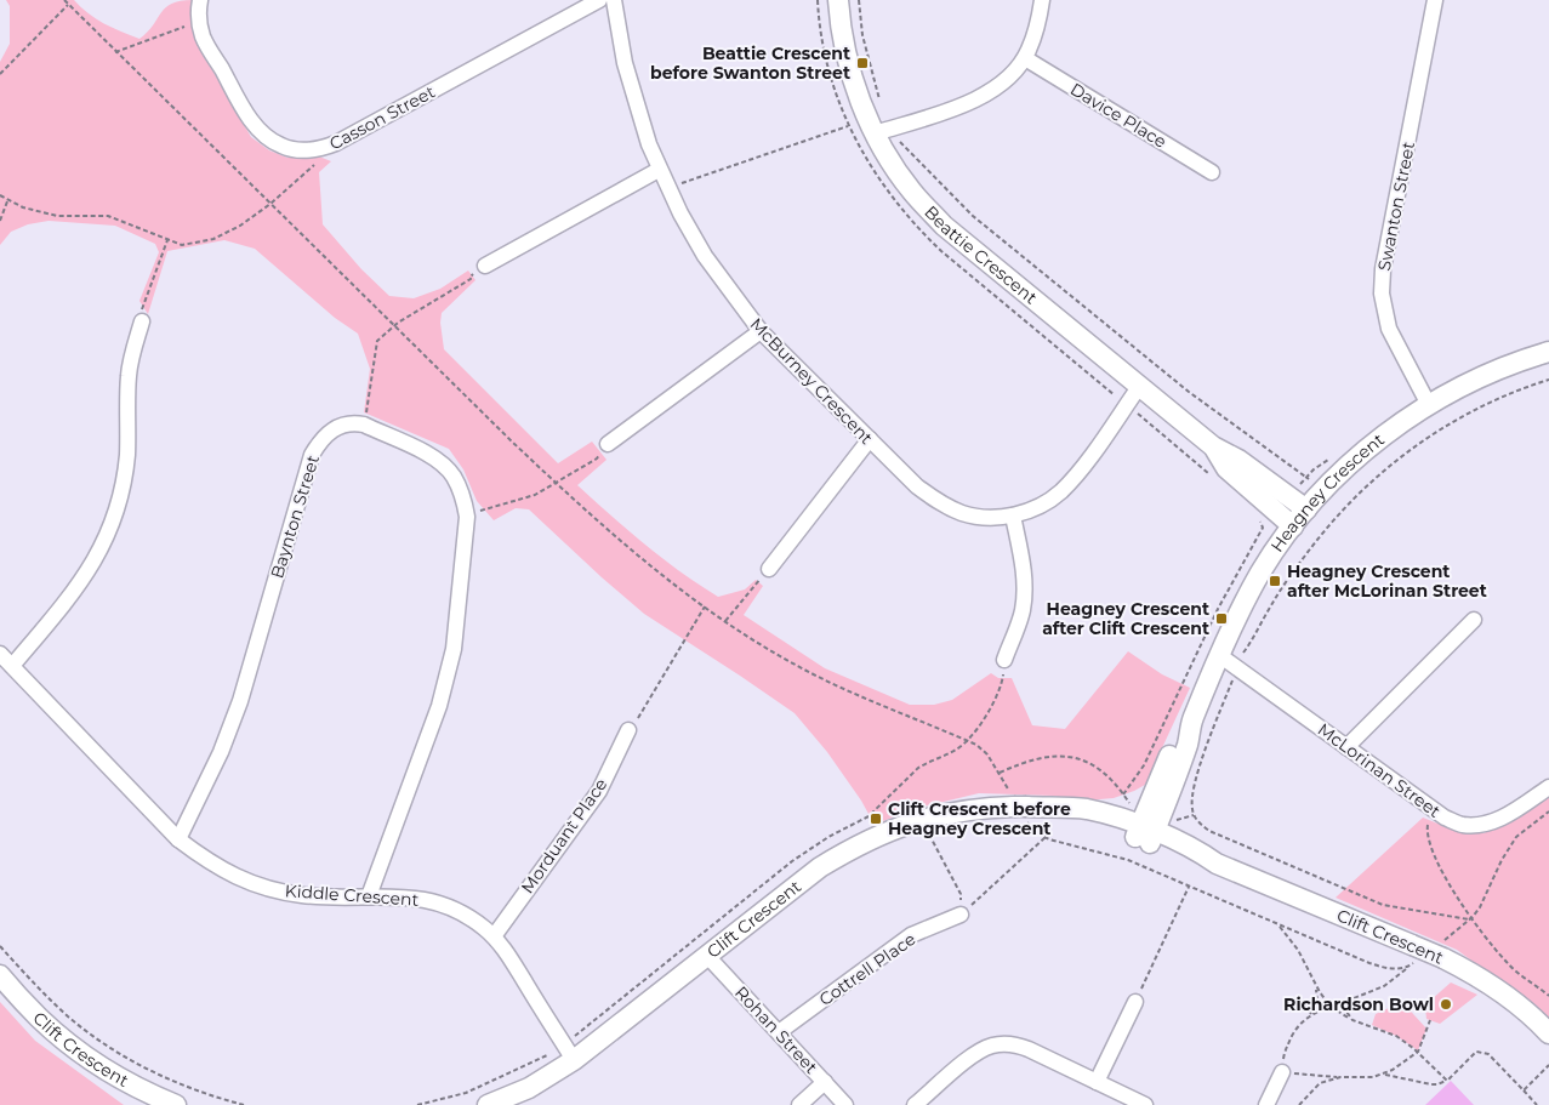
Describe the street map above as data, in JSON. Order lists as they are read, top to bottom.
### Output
{
  "streets": {
    "street": [
      "Davice Place",
      "Casson Street",
      "Swanton Street",
      "Beattie Crescent",
      "McBurney Crescent",
      "Heagney Crescent",
      "Baynton Street",
      "McLorinan Street",
      "Morduant Place",
      "Kiddle Crescent",
      "Clift Crescent",
      "Cottrell Place",
      "Rohan Street"
    ]
  },
  "crossings": [
    ["Swanton Street", "Heagney Crescent"],
    ["Beattie Crescent", "McBurney Crescent"],
    ["Beattie Crescent", "Heagney Crescent"],
    ["Heagney Crescent", "McLorinan Street"],
    ["Heagney Crescent", "Clift Crescent"],
    ["Baynton Street", "Kiddle Crescent"],
    ["Morduant Place", "Kiddle Crescent"],
    ["Kiddle Crescent", "Clift Crescent"],
    ["Clift Crescent", "Rohan Street"],
    ["Cottrell Place", "Rohan Street"]
  ],
  "places": {
    "transit": [
      "Beattie Crescent before Swanton Street",
      "Heagney Crescent after McLorinan Street",
      "Heagney Crescent after Clift Crescent",
      "Clift Crescent before Heagney Crescent"
    ],
    "other": ["Richardson Bowl"]
  }
}
